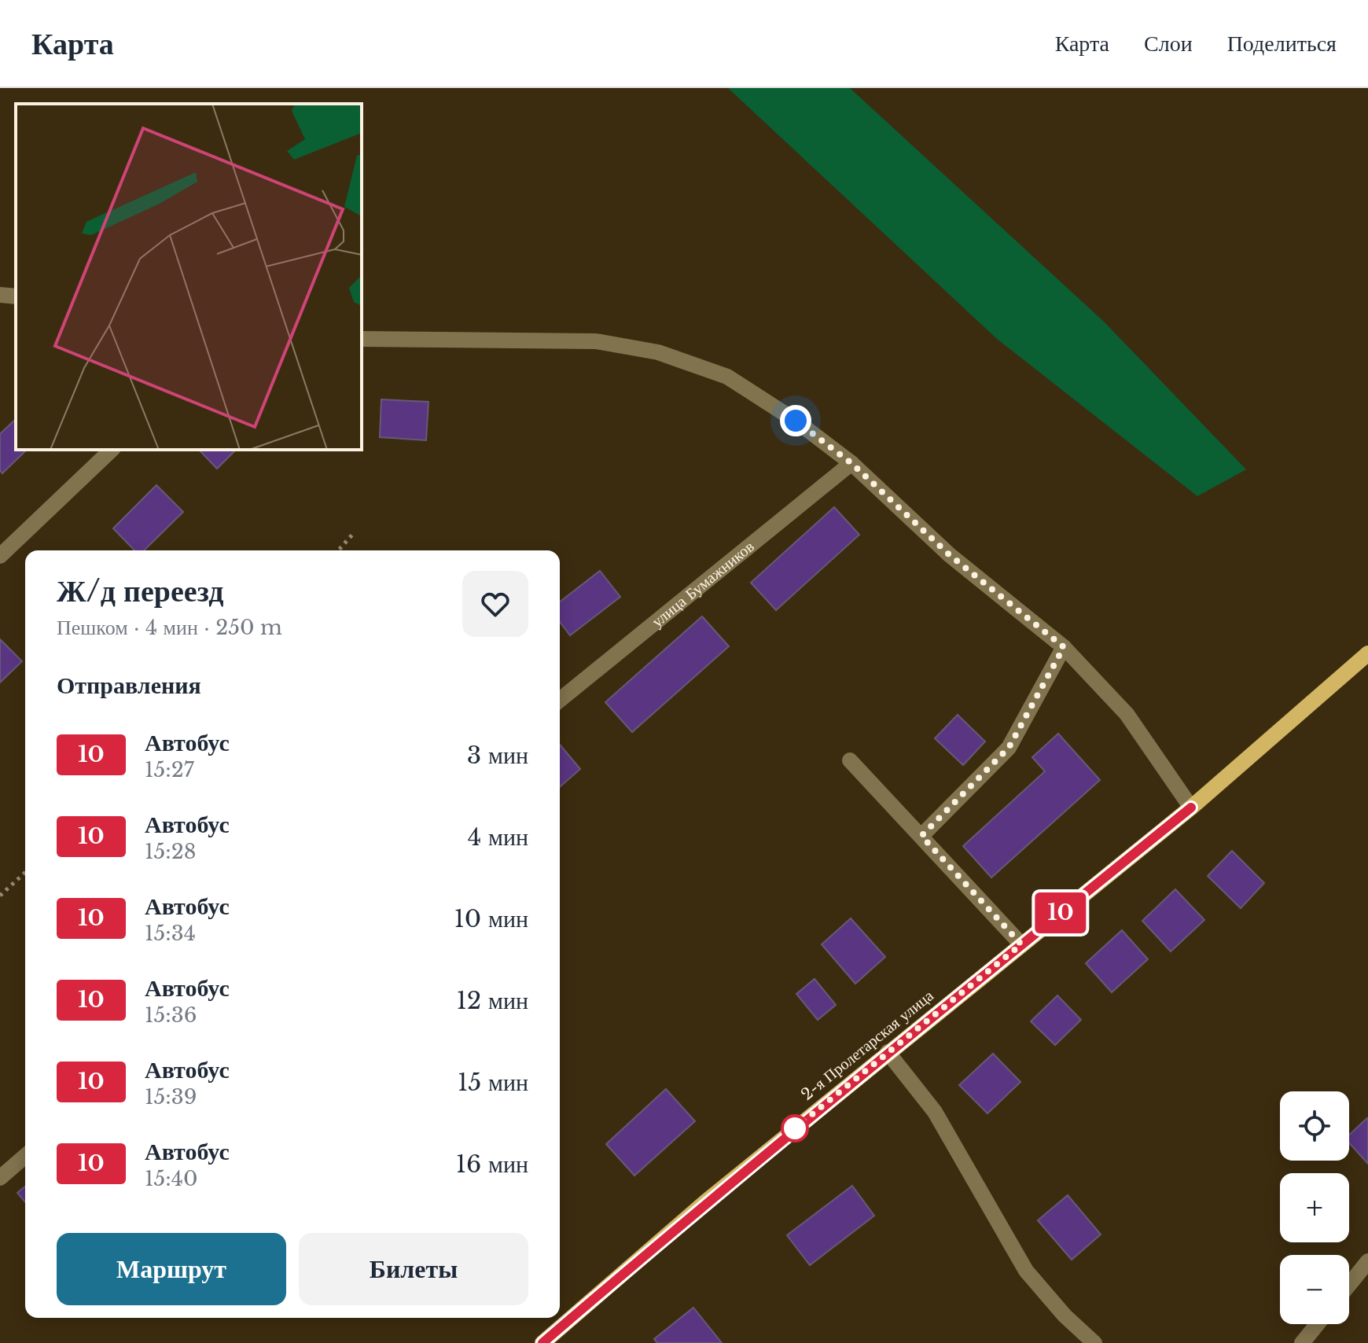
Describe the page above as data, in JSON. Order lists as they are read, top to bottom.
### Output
{
  "streets": {
    "main road": ["2-я Пролетарская улица"],
    "street": ["улица Бумажников"]
  },
  "lines": ["bus line 10"],
  "page": {
    "header": "Карта",
    "nav": ["Карта", "Слои", "Поделиться"],
    "on_map": "10",
    "heading": [
      ["Ж/д переезд", "Пешком · 4 мин · 250 m"],
      "Отправления"
    ],
    "list": [
      {
        "mark": "10",
        "name": "Автобус",
        "note": "15:27",
        "value": "3 мин"
      },
      {
        "mark": "10",
        "name": "Автобус",
        "note": "15:28",
        "value": "4 мин"
      },
      {
        "mark": "10",
        "name": "Автобус",
        "note": "15:34",
        "value": "10 мин"
      },
      {
        "mark": "10",
        "name": "Автобус",
        "note": "15:36",
        "value": "12 мин"
      },
      {
        "mark": "10",
        "name": "Автобус",
        "note": "15:39",
        "value": "15 мин"
      },
      {
        "mark": "10",
        "name": "Автобус",
        "note": "15:40",
        "value": "16 мин"
      }
    ],
    "map_buttons": ["+", "−"],
    "buttons": ["Маршрут", "Билеты"]
  }
}
